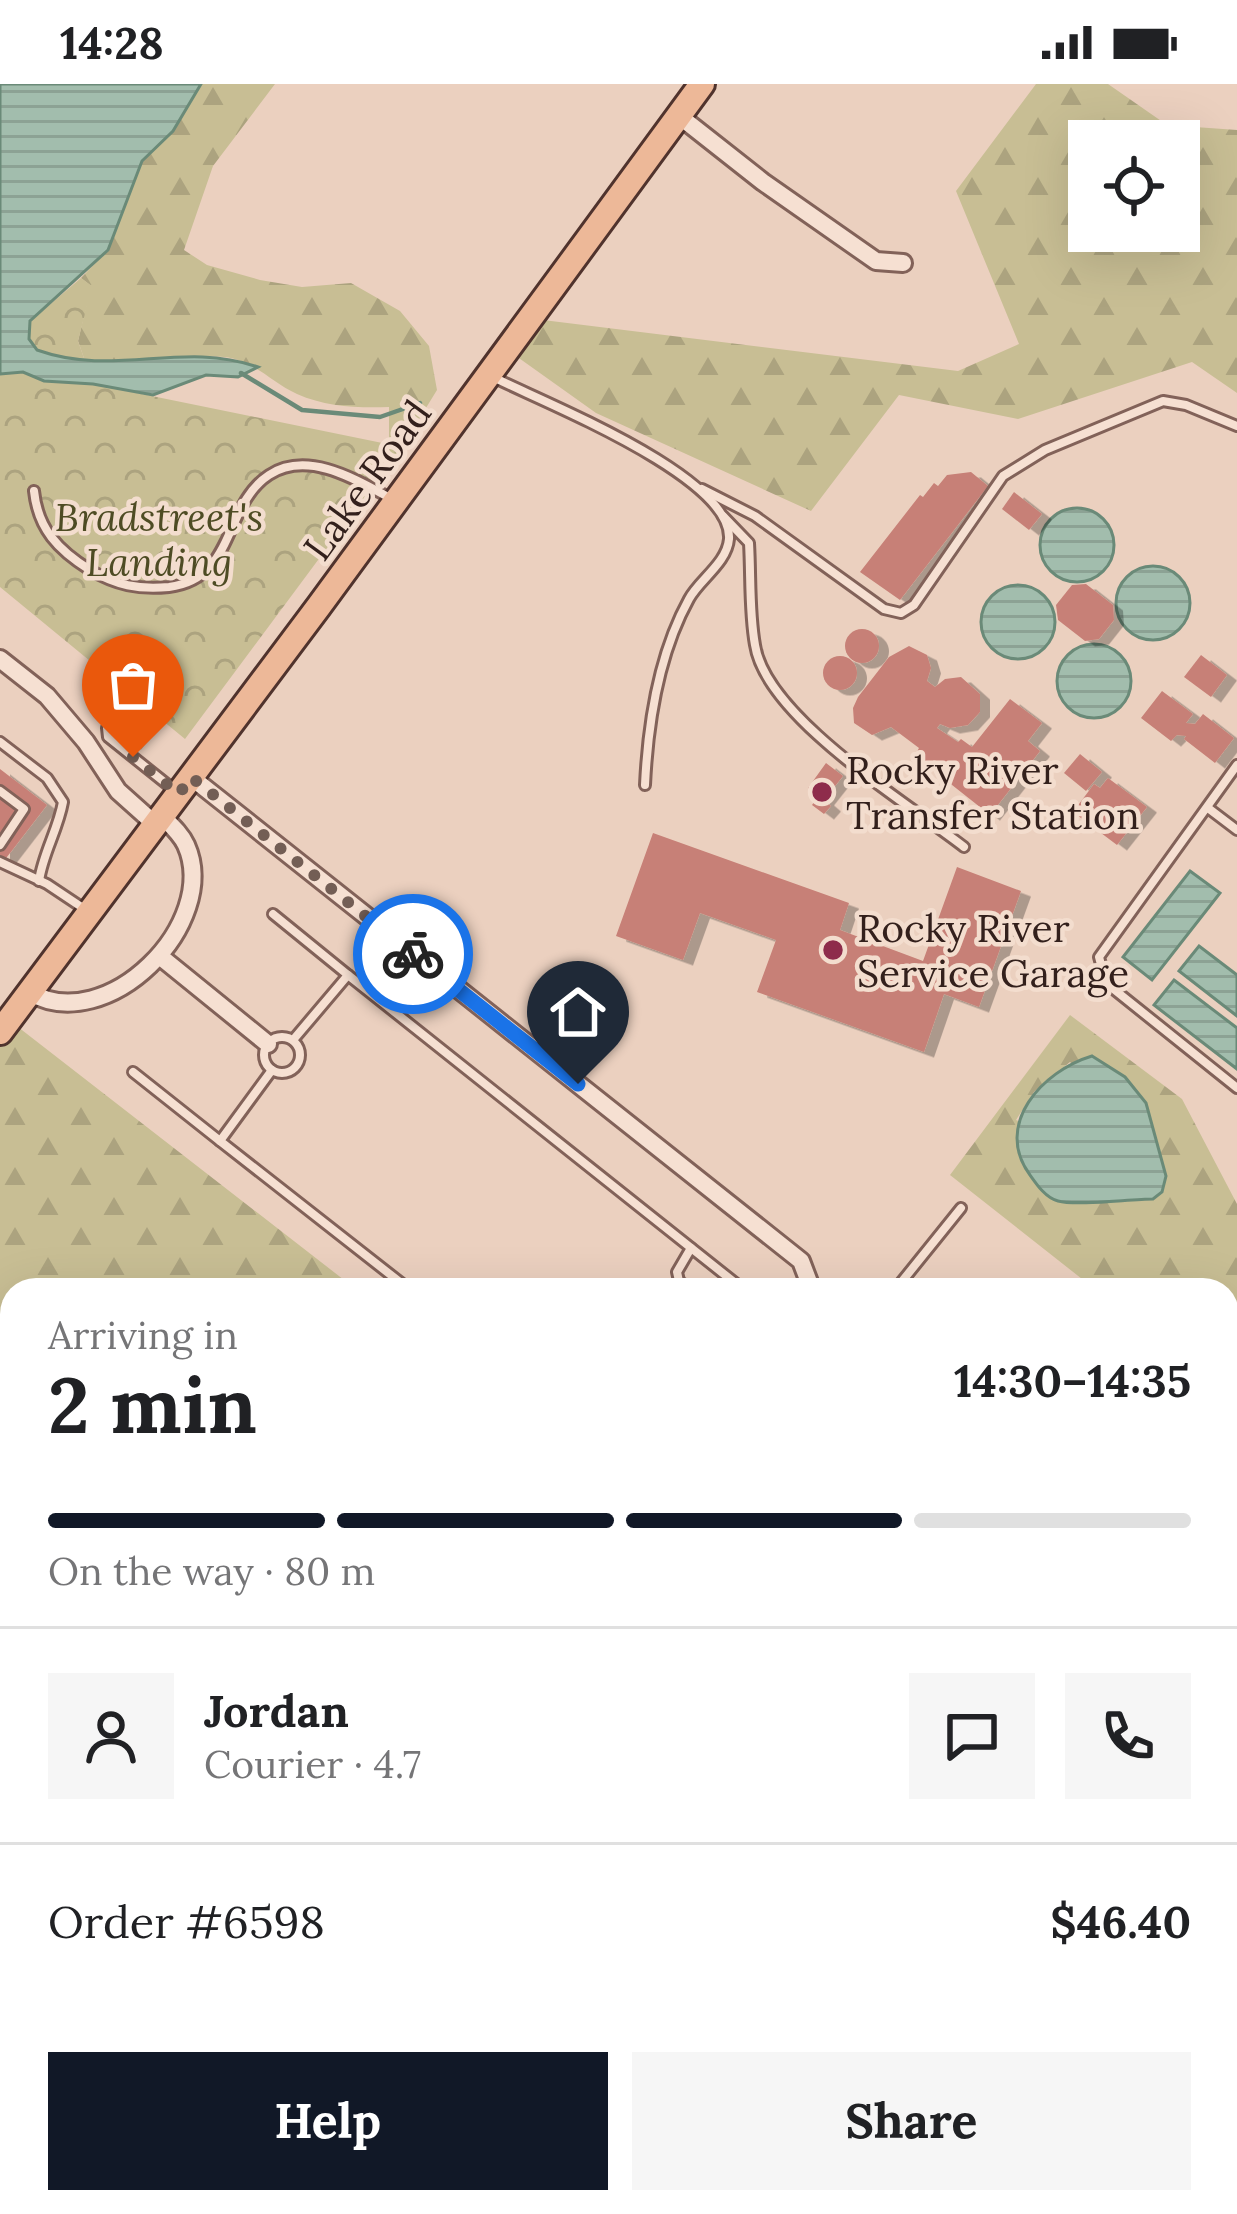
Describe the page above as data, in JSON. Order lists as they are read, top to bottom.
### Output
{
  "streets": {
    "main road": ["Lake Road"]
  },
  "parks": ["Bradstreet's Landing"],
  "places": ["Rocky River Transfer Station", "Rocky River Service Garage"],
  "page": {
    "status": "14:28",
    "heading": ["2 min", "Arriving in", "14:30–14:35"],
    "panel": [
      "Jordan",
      "Courier · 4.7",
      "Order #6598",
      "$46.40"
    ],
    "bar": "On the way · 80 m",
    "buttons": ["Help", "Share"]
  }
}
